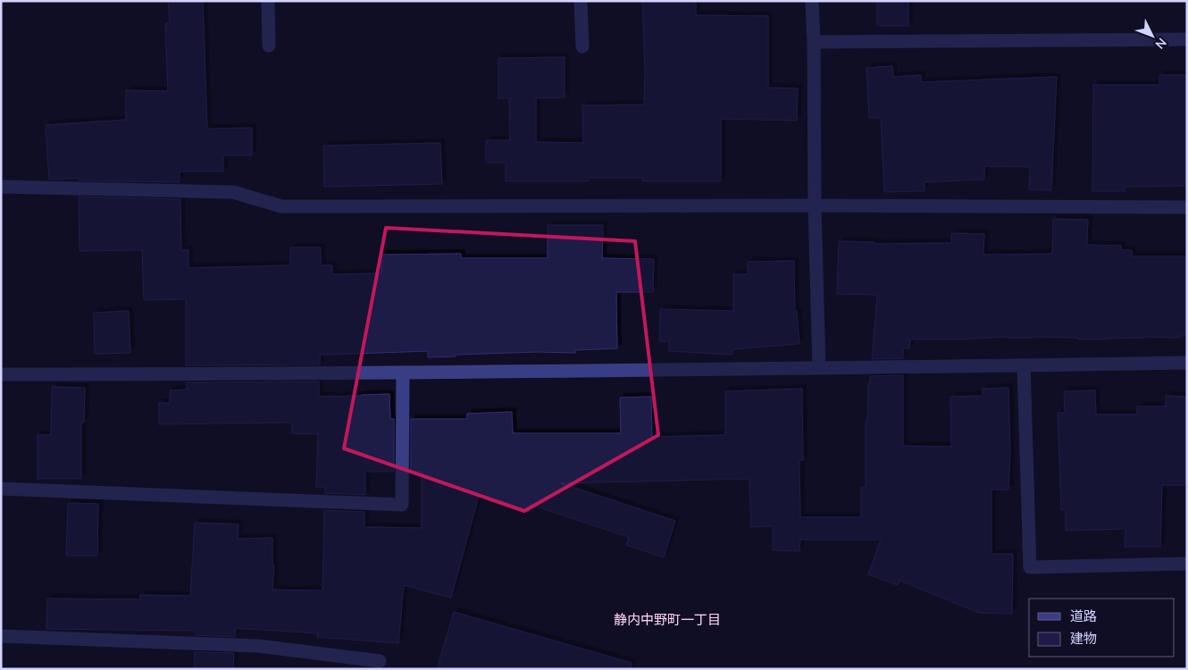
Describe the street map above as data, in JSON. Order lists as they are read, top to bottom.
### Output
{
  "districts": ["静内中野町一丁目"],
  "legend": ["道路", "建物"],
  "north": "bottom right"
}
